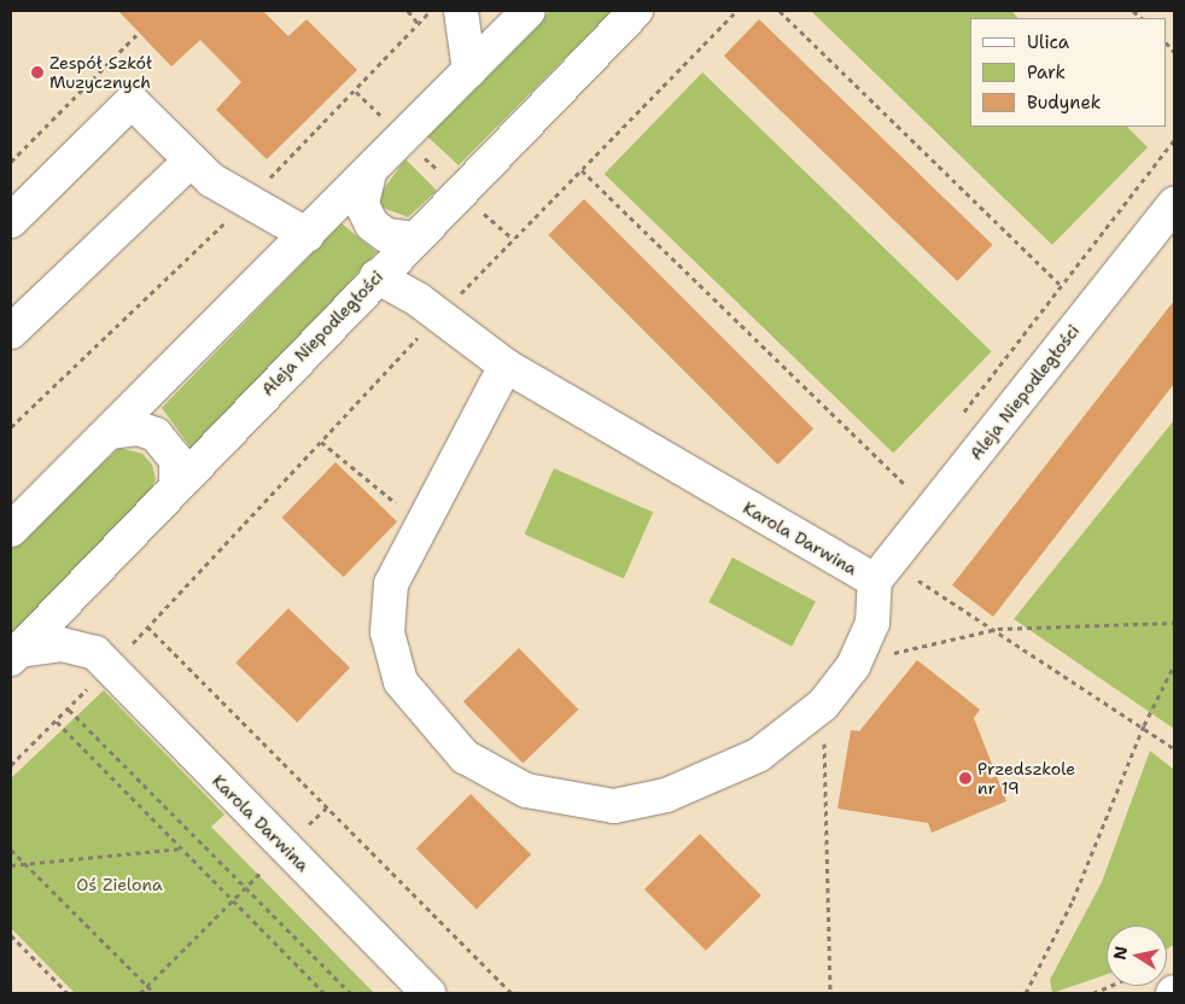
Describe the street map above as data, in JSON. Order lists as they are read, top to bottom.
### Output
{
  "streets": {
    "street": ["Aleja Niepodległości", "Karola Darwina"]
  },
  "crossings": [
    ["Aleja Niepodległości", "Karola Darwina"]
  ],
  "parks": ["Oś Zielona"],
  "places": ["Zespół Szkół Muzycznych", "Przedszkole nr 19"],
  "legend": ["Ulica", "Park", "Budynek"],
  "north": "left"
}
